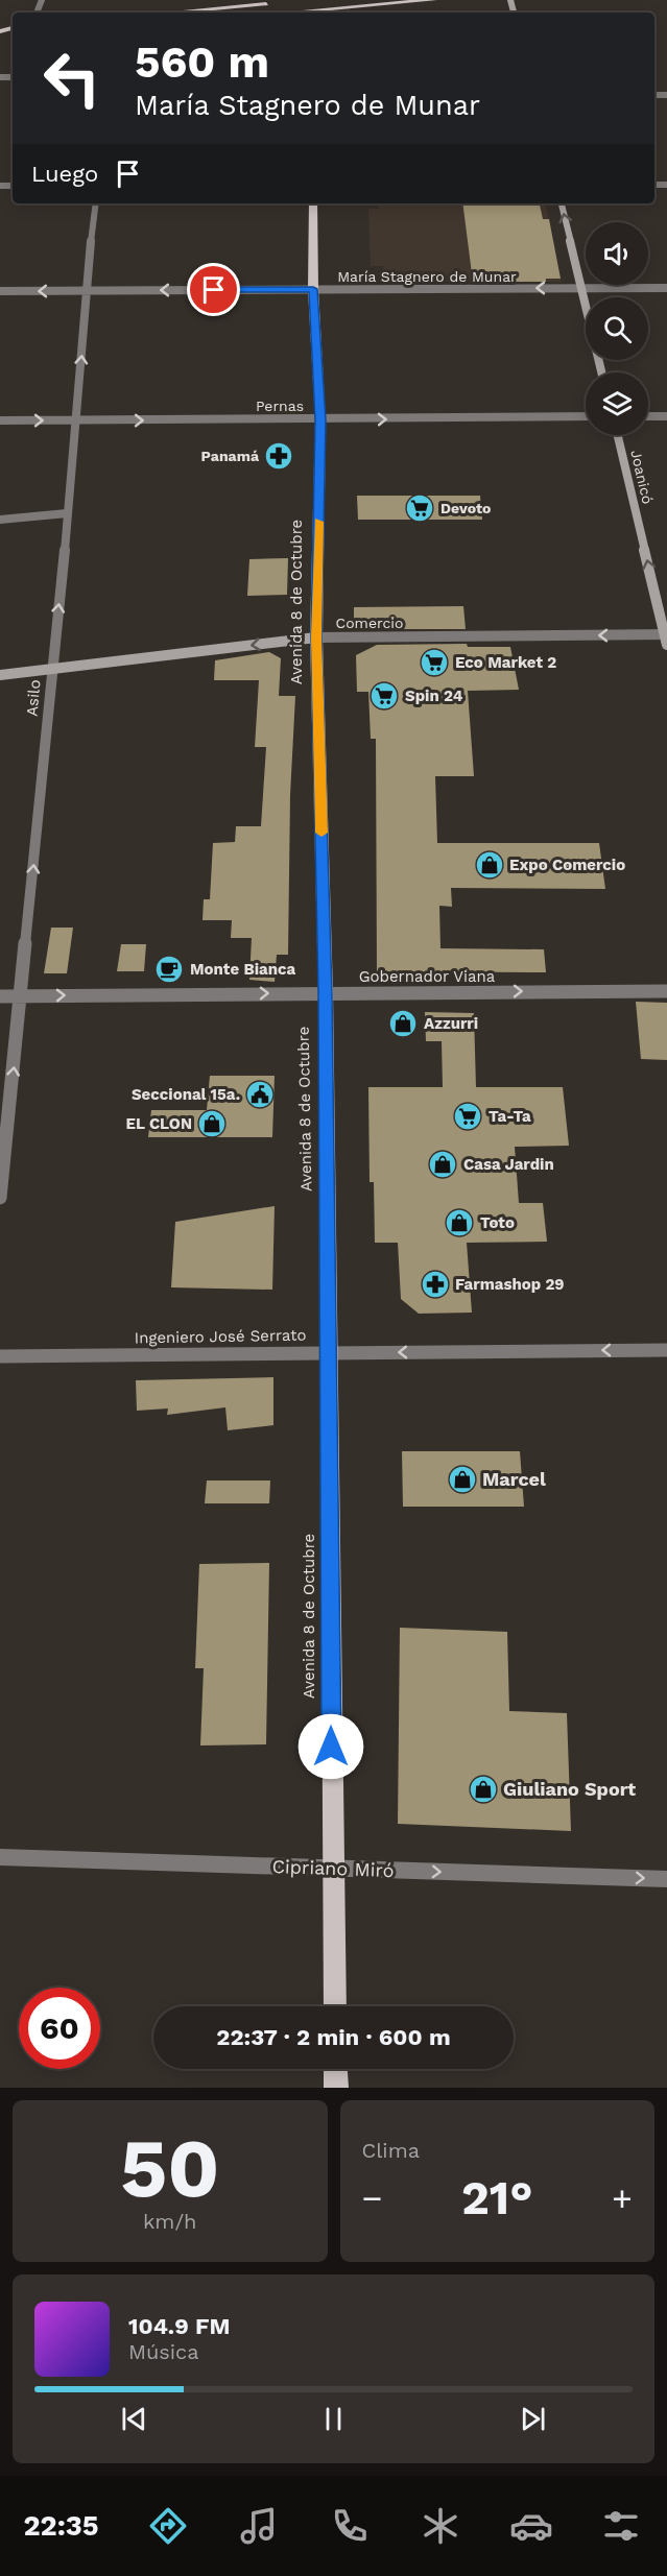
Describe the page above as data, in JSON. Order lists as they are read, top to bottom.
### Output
{
  "streets": {
    "main road": ["Avenida 8 de Octubre"],
    "street": [
      "María Stagnero de Munar",
      "Pernas",
      "Joanicó",
      "Comercio",
      "Asilo",
      "Gobernador Viana",
      "Ingeniero José Serrato",
      "Cipriano Miró"
    ]
  },
  "crossings": [
    ["María Stagnero de Munar", "Avenida 8 de Octubre"],
    ["María Stagnero de Munar", "Asilo"],
    ["Pernas", "Avenida 8 de Octubre"],
    ["Pernas", "Asilo"],
    ["Joanicó", "Comercio"],
    ["Avenida 8 de Octubre", "Comercio"],
    ["Avenida 8 de Octubre", "Gobernador Viana"],
    ["Avenida 8 de Octubre", "Ingeniero José Serrato"],
    ["Avenida 8 de Octubre", "Cipriano Miró"],
    ["Comercio", "Asilo"],
    ["Asilo", "Gobernador Viana"]
  ],
  "one_way": [
    "María Stagnero de Munar",
    "Pernas",
    "Joanicó",
    "Comercio",
    "Asilo",
    "Gobernador Viana",
    "Ingeniero José Serrato",
    "Cipriano Miró"
  ],
  "places": {
    "pharmacy": ["Panamá", "Farmashop 29"],
    "supermarket": [
      "Devoto",
      "Eco Market 2",
      "Spin 24",
      "Ta-Ta"
    ],
    "shop": [
      "Expo Comercio",
      "Azzurri",
      "EL CLON",
      "Casa Jardin",
      "Toto",
      "Marcel",
      "Giuliano Sport"
    ],
    "cafe": ["Monte Bianca"],
    "public building": ["Seccional 15a."]
  },
  "page": {
    "turn": ["560 m", "María Stagnero de Munar"],
    "then": "Luego",
    "limit": "60",
    "trip": "22:37 · 2 min · 600 m",
    "tile": [
      ["50", "km/h"],
      "Clima"
    ],
    "heat": ["−", "21°", "+"],
    "song": ["104.9 FM", "Música"],
    "tabs": "22:35"
  }
}
